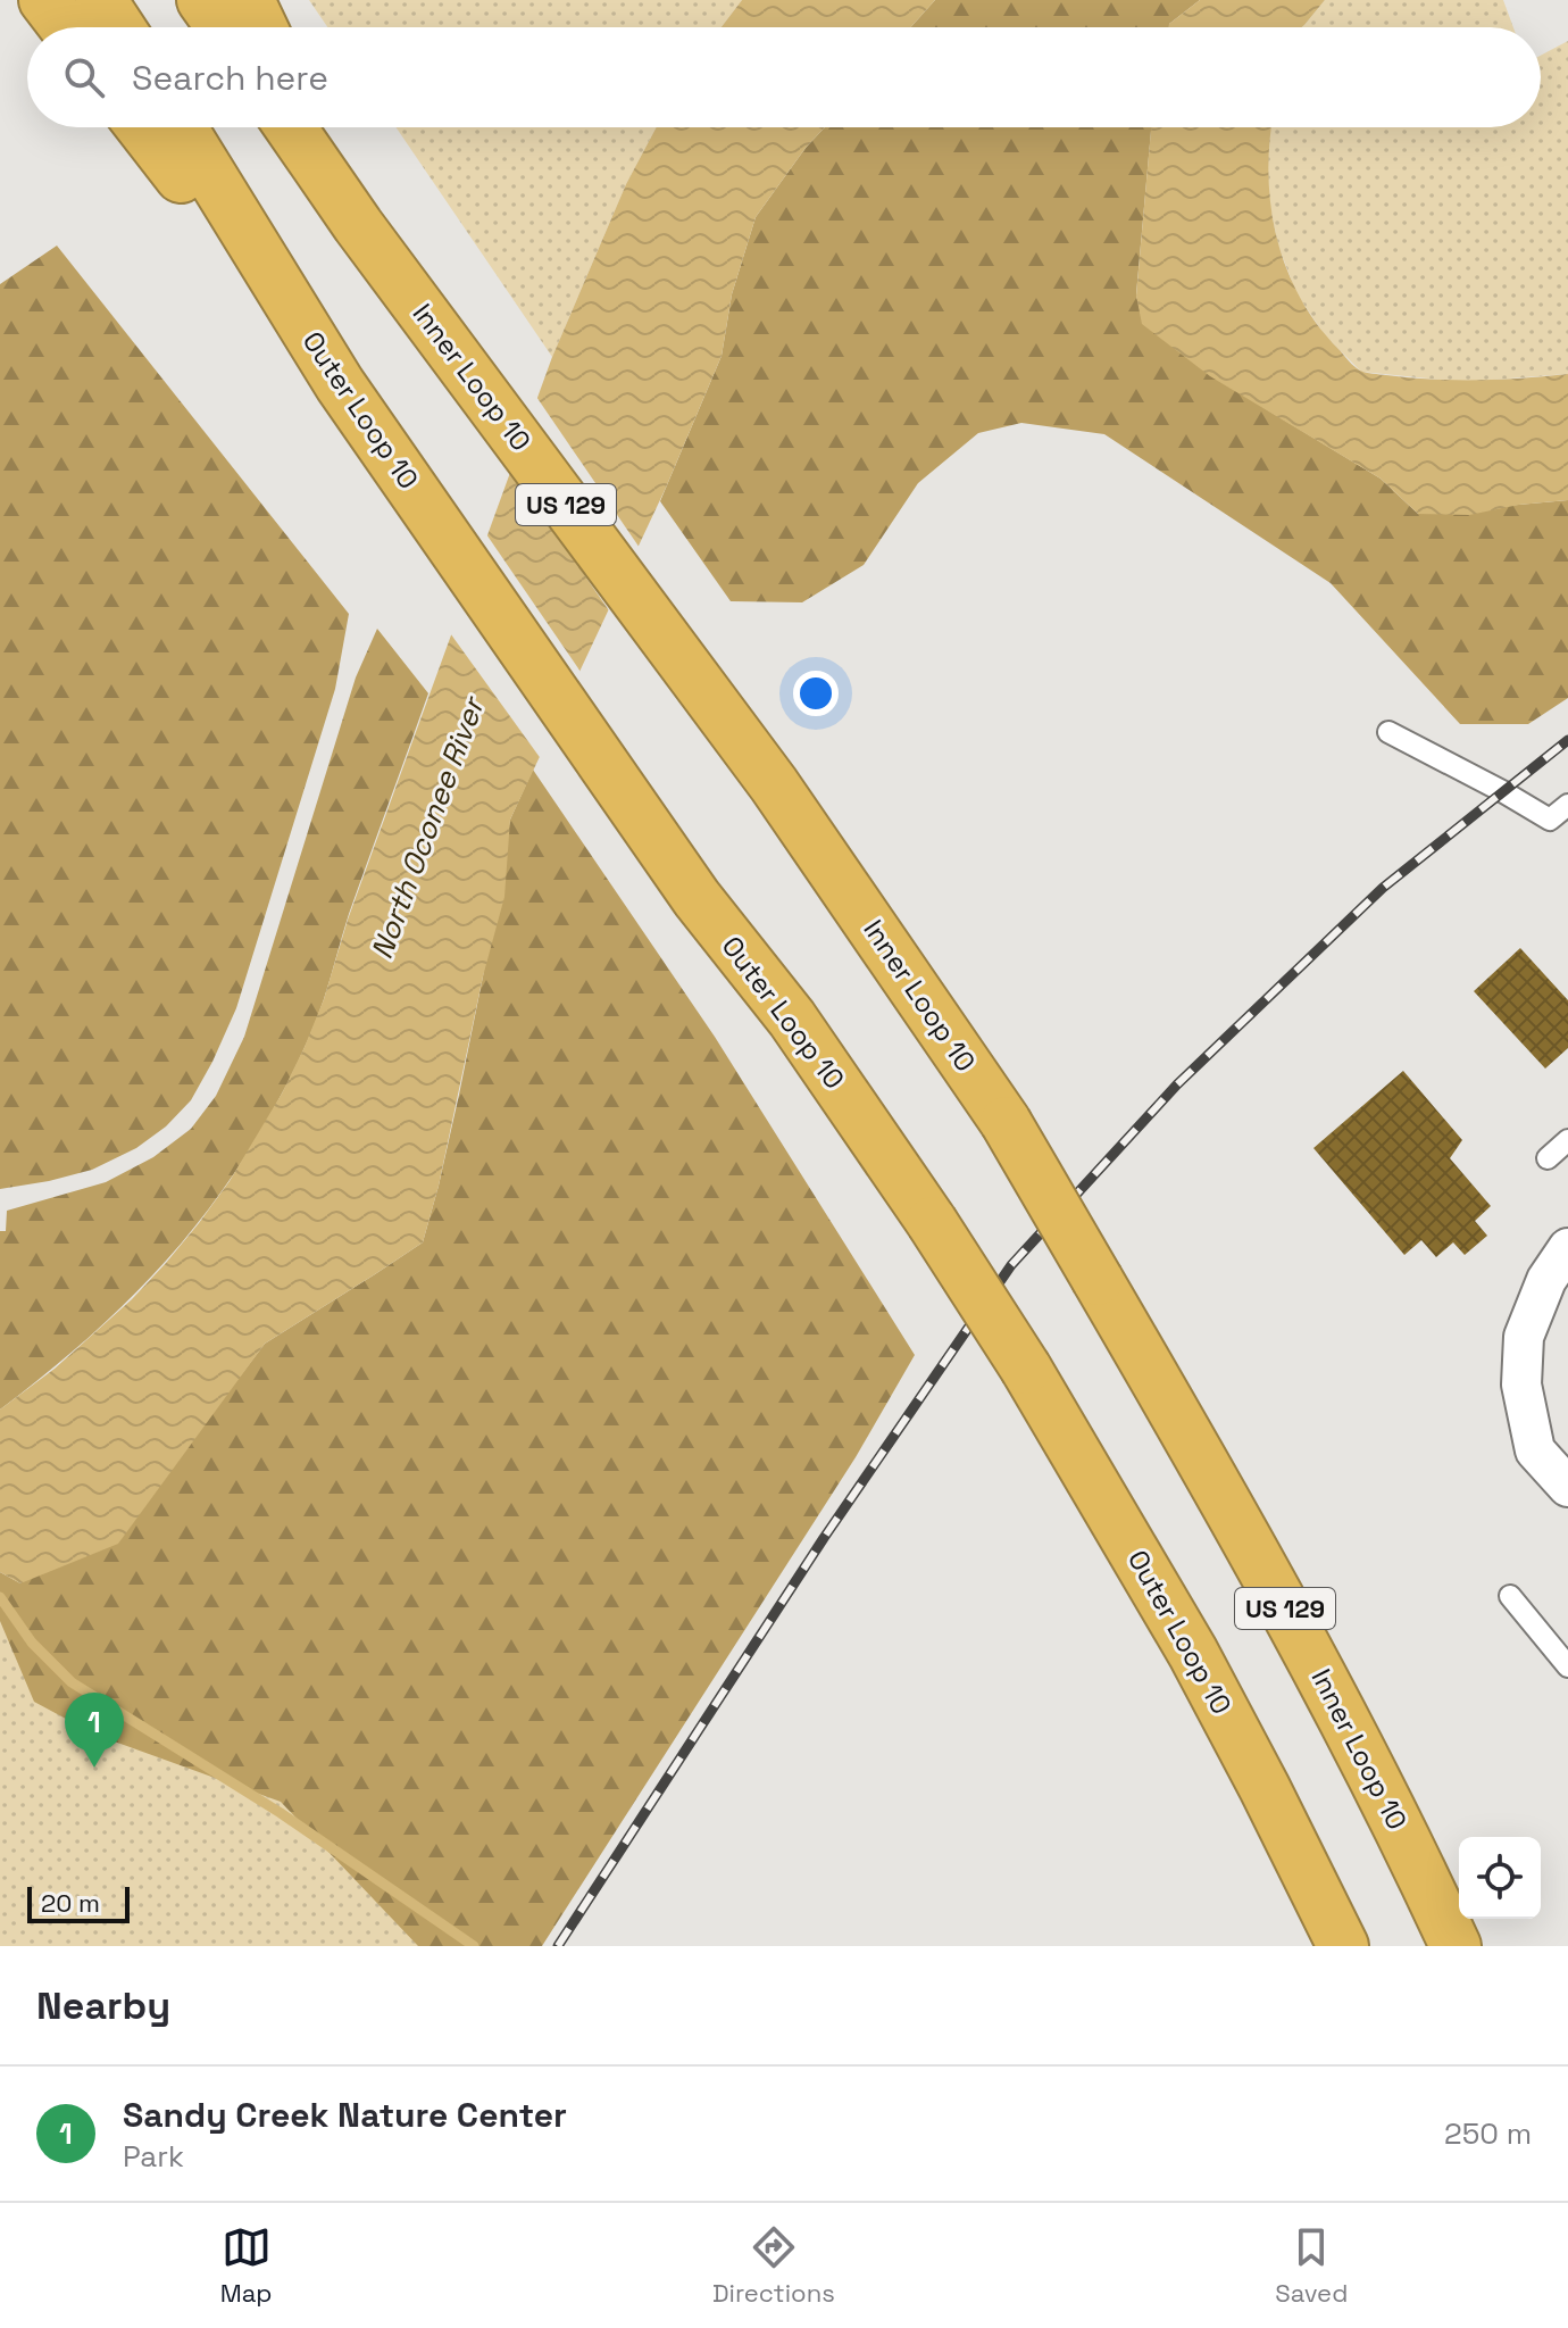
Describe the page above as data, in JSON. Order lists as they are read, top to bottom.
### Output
{
  "streets": {
    "highway": ["Inner Loop 10", "Outer Loop 10", "US 129"]
  },
  "water": ["North Oconee River"],
  "scale_bar": "20 m",
  "page": {
    "search": "Search here",
    "pins": "1",
    "scale": "20 m",
    "heading": "Nearby",
    "list": [
      {
        "mark": "1",
        "name": "Sandy Creek Nature Center",
        "note": "Park",
        "value": "250 m"
      }
    ],
    "nav": ["Map", "Directions", "Saved"]
  }
}
